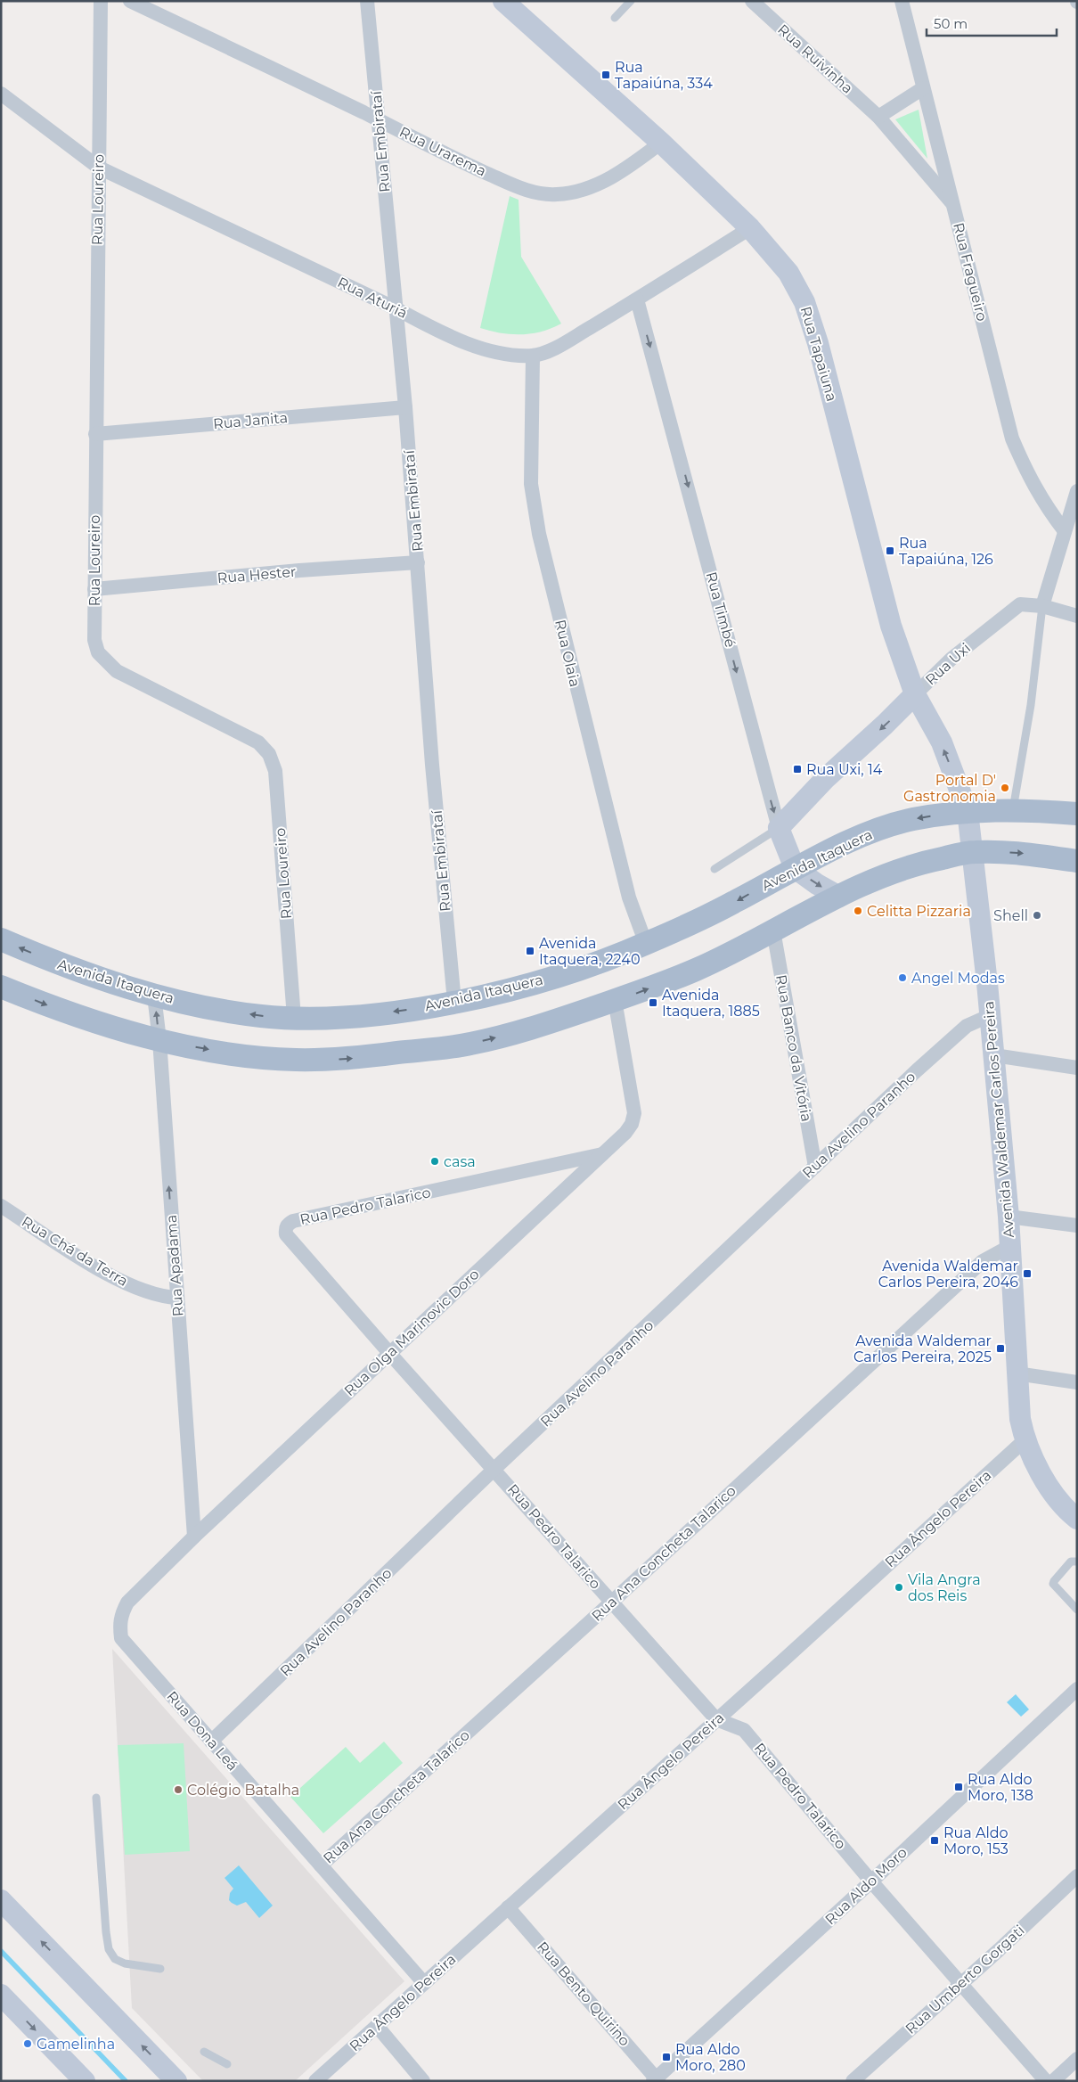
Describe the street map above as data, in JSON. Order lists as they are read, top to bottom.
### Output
{
  "streets": {
    "main road": ["Avenida Itaquera"],
    "street": [
      "Rua Ruivinha",
      "Rua Embirataí",
      "Rua Urarema",
      "Rua Loureiro",
      "Rua Fragueiro",
      "Rua Aturiá",
      "Rua Tapaiuna",
      "Rua Janita",
      "Rua Hester",
      "Rua Timbé",
      "Rua Olaia",
      "Rua Uxi",
      "Rua Banco da Vitória",
      "Avenida Waldemar Carlos Pereira",
      "Rua Avelino Paranho",
      "Rua Pedro Talarico",
      "Rua Chá da Terra",
      "Rua Apadama",
      "Rua Olga Marinovic Doro",
      "Rua Ângelo Pereira",
      "Rua Ana Concheta Talarico",
      "Rua Dona Leá",
      "Rua Aldo Moro",
      "Rua Umberto Gorgati",
      "Rua Bento Quirino"
    ]
  },
  "crossings": [
    ["Rua Ruivinha", "Rua Fragueiro"],
    ["Rua Embirataí", "Rua Urarema"],
    ["Rua Embirataí", "Rua Aturiá"],
    ["Rua Embirataí", "Rua Janita"],
    ["Rua Embirataí", "Rua Hester"],
    ["Rua Embirataí", "Avenida Itaquera"],
    ["Rua Urarema", "Rua Tapaiuna"],
    ["Rua Loureiro", "Rua Aturiá"],
    ["Rua Loureiro", "Rua Janita"],
    ["Rua Loureiro", "Rua Hester"],
    ["Rua Loureiro", "Avenida Itaquera"],
    ["Rua Aturiá", "Rua Tapaiuna"],
    ["Rua Aturiá", "Rua Timbé"],
    ["Rua Aturiá", "Rua Olaia"],
    ["Rua Tapaiuna", "Rua Uxi"],
    ["Rua Tapaiuna", "Avenida Itaquera"],
    ["Rua Tapaiuna", "Avenida Waldemar Carlos Pereira"],
    ["Rua Timbé", "Rua Uxi"],
    ["Rua Timbé", "Avenida Itaquera"],
    ["Rua Olaia", "Avenida Itaquera"],
    ["Avenida Itaquera", "Avenida Waldemar Carlos Pereira"],
    ["Avenida Itaquera", "Rua Apadama"],
    ["Rua Banco da Vitória", "Rua Avelino Paranho"],
    ["Avenida Waldemar Carlos Pereira", "Rua Avelino Paranho"],
    ["Avenida Waldemar Carlos Pereira", "Rua Ângelo Pereira"],
    ["Avenida Waldemar Carlos Pereira", "Rua Ana Concheta Talarico"],
    ["Rua Avelino Paranho", "Rua Pedro Talarico"],
    ["Rua Avelino Paranho", "Rua Dona Leá"],
    ["Rua Pedro Talarico", "Rua Olga Marinovic Doro"],
    ["Rua Pedro Talarico", "Rua Ângelo Pereira"],
    ["Rua Pedro Talarico", "Rua Ana Concheta Talarico"],
    ["Rua Pedro Talarico", "Rua Aldo Moro"],
    ["Rua Pedro Talarico", "Rua Umberto Gorgati"],
    ["Rua Chá da Terra", "Rua Apadama"],
    ["Rua Apadama", "Rua Olga Marinovic Doro"],
    ["Rua Olga Marinovic Doro", "Rua Dona Leá"],
    ["Rua Ângelo Pereira", "Rua Dona Leá"],
    ["Rua Ângelo Pereira", "Rua Bento Quirino"],
    ["Rua Ana Concheta Talarico", "Rua Dona Leá"],
    ["Rua Aldo Moro", "Rua Bento Quirino"]
  ],
  "one_way": ["Rua Timbé", "Rua Uxi", "Rua Apadama"],
  "places": {
    "transit": [
      "Rua Tapaiúna, 334",
      "Rua Tapaiúna, 126",
      "Rua Uxi, 14",
      "Avenida Itaquera, 2240",
      "Avenida Itaquera, 1885",
      "Avenida Waldemar Carlos Pereira, 2046",
      "Avenida Waldemar Carlos Pereira, 2025",
      "Rua Aldo Moro, 138",
      "Rua Aldo Moro, 153",
      "Rua Aldo Moro, 280"
    ],
    "other": [
      "Portal D' Gastronomia",
      "Celitta Pizzaria",
      "Shell",
      "Angel Modas",
      "casa",
      "Vila Angra dos Reis",
      "Colégio Batalha",
      "Gamelinha"
    ]
  },
  "scale_bar": "50 m"
}
